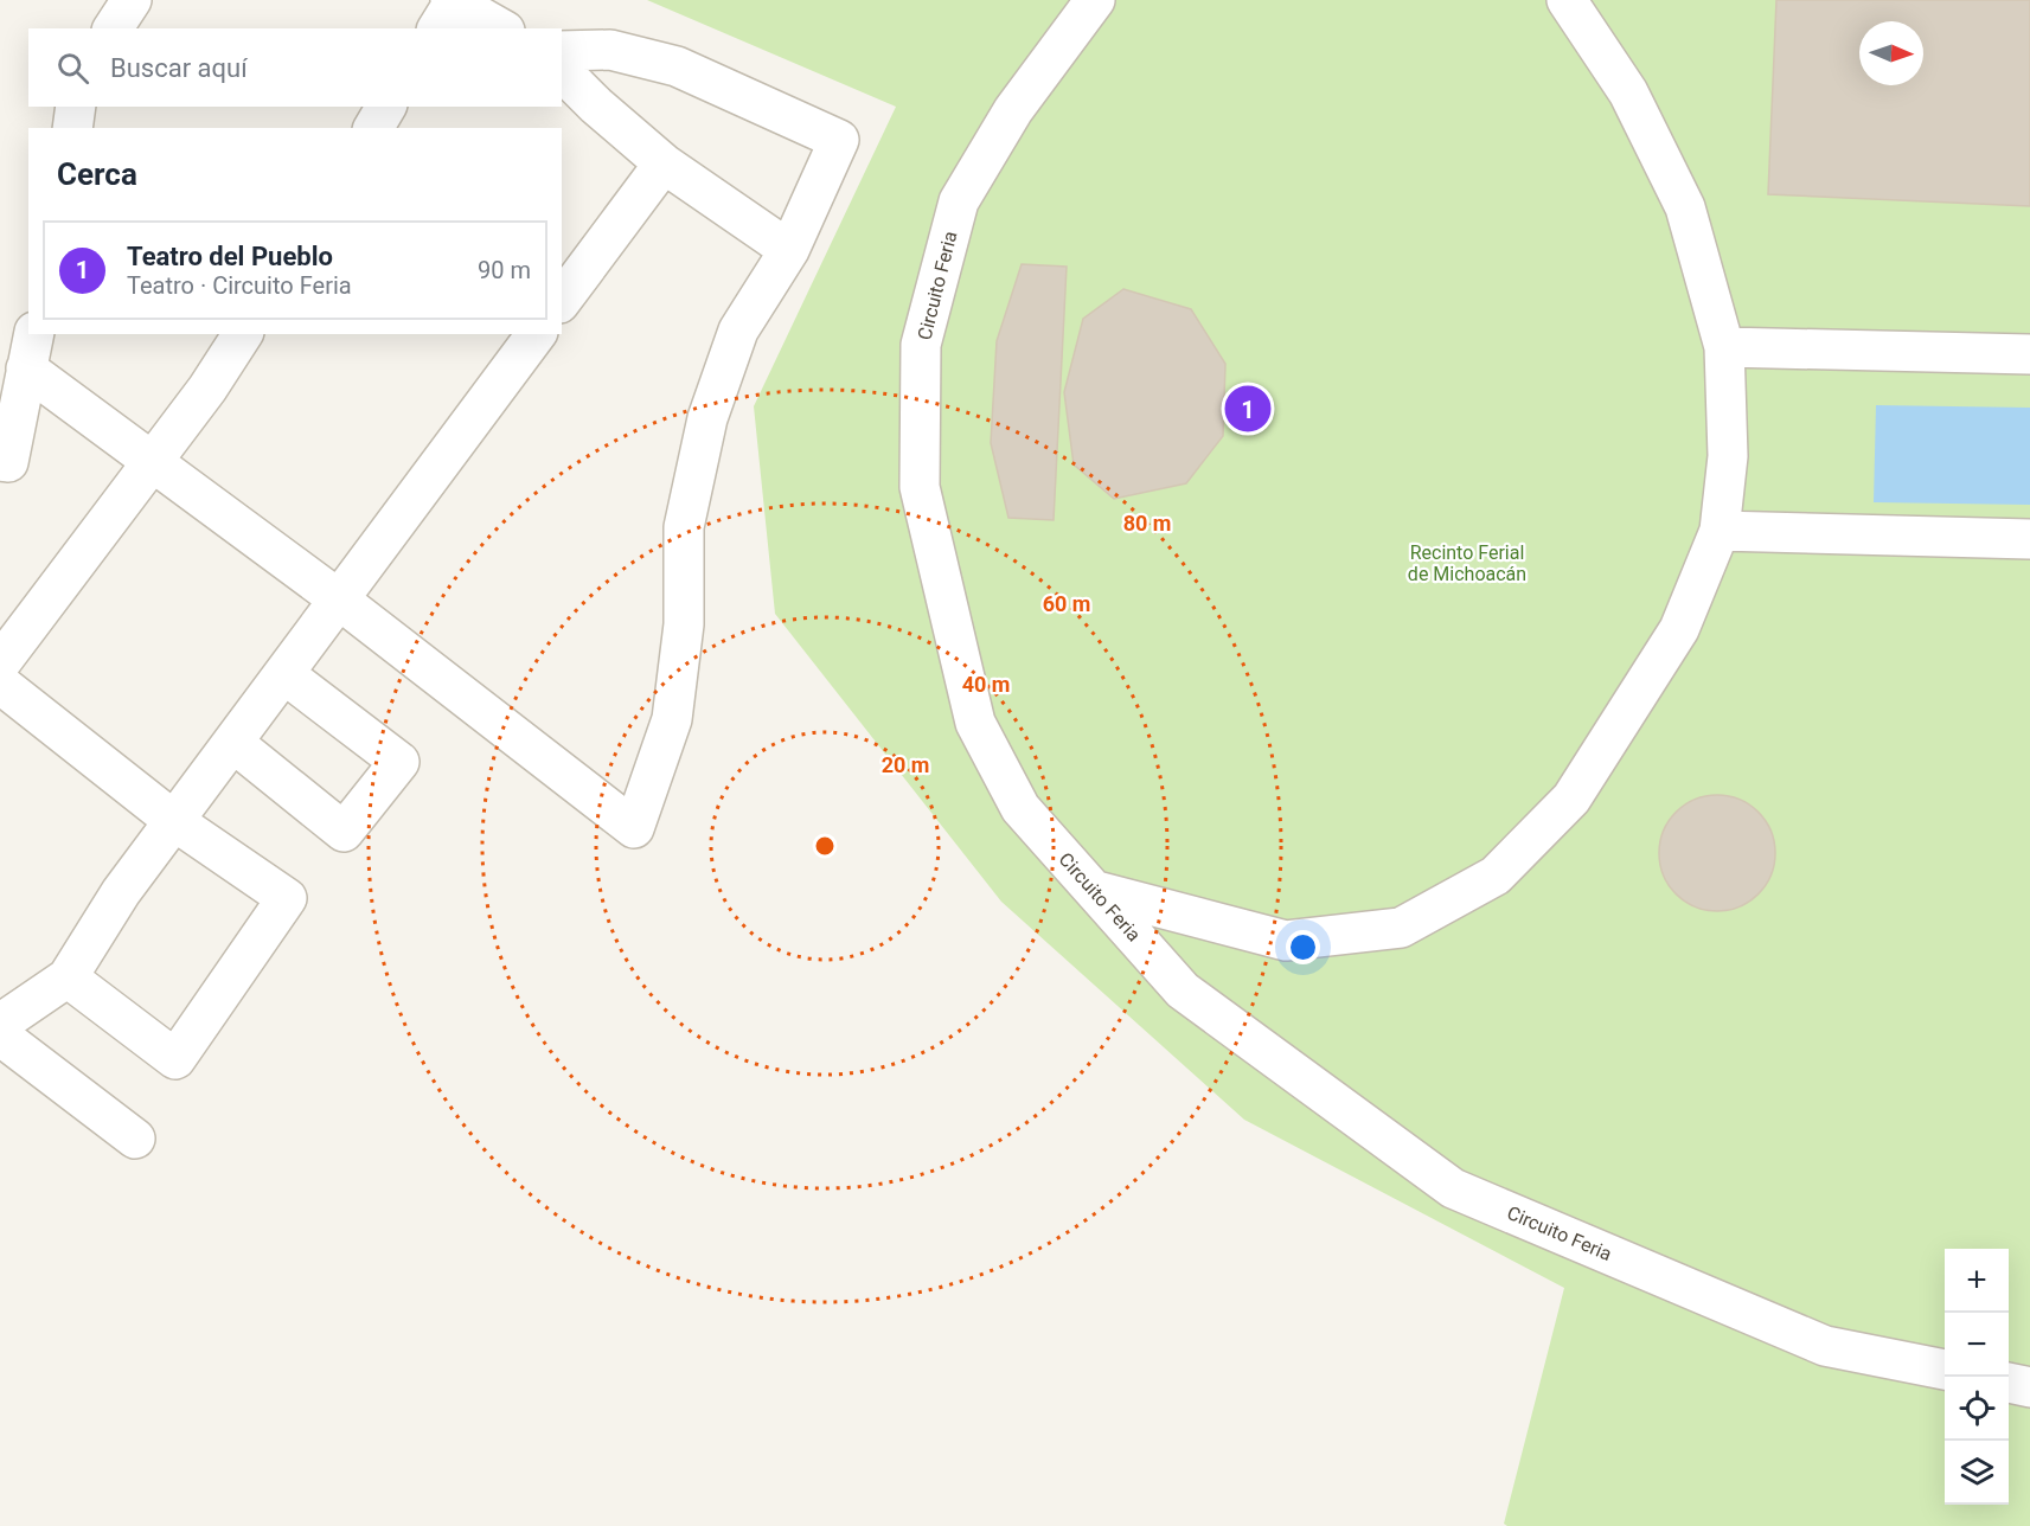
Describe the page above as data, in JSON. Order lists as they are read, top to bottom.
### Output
{
  "streets": {
    "street": ["Circuito Feria"]
  },
  "parks": ["Recinto Ferial de Michoacán"],
  "north": "right",
  "page": {
    "search": "Buscar aquí",
    "heading": "Cerca",
    "list": [
      {
        "mark": "1",
        "name": "Teatro del Pueblo",
        "note": "Teatro · Circuito Feria",
        "value": "90 m"
      }
    ],
    "pins": "1",
    "map_buttons": ["+", "−"]
  },
  "rings": [
    "80 m",
    "60 m",
    "40 m",
    "20 m"
  ]
}
